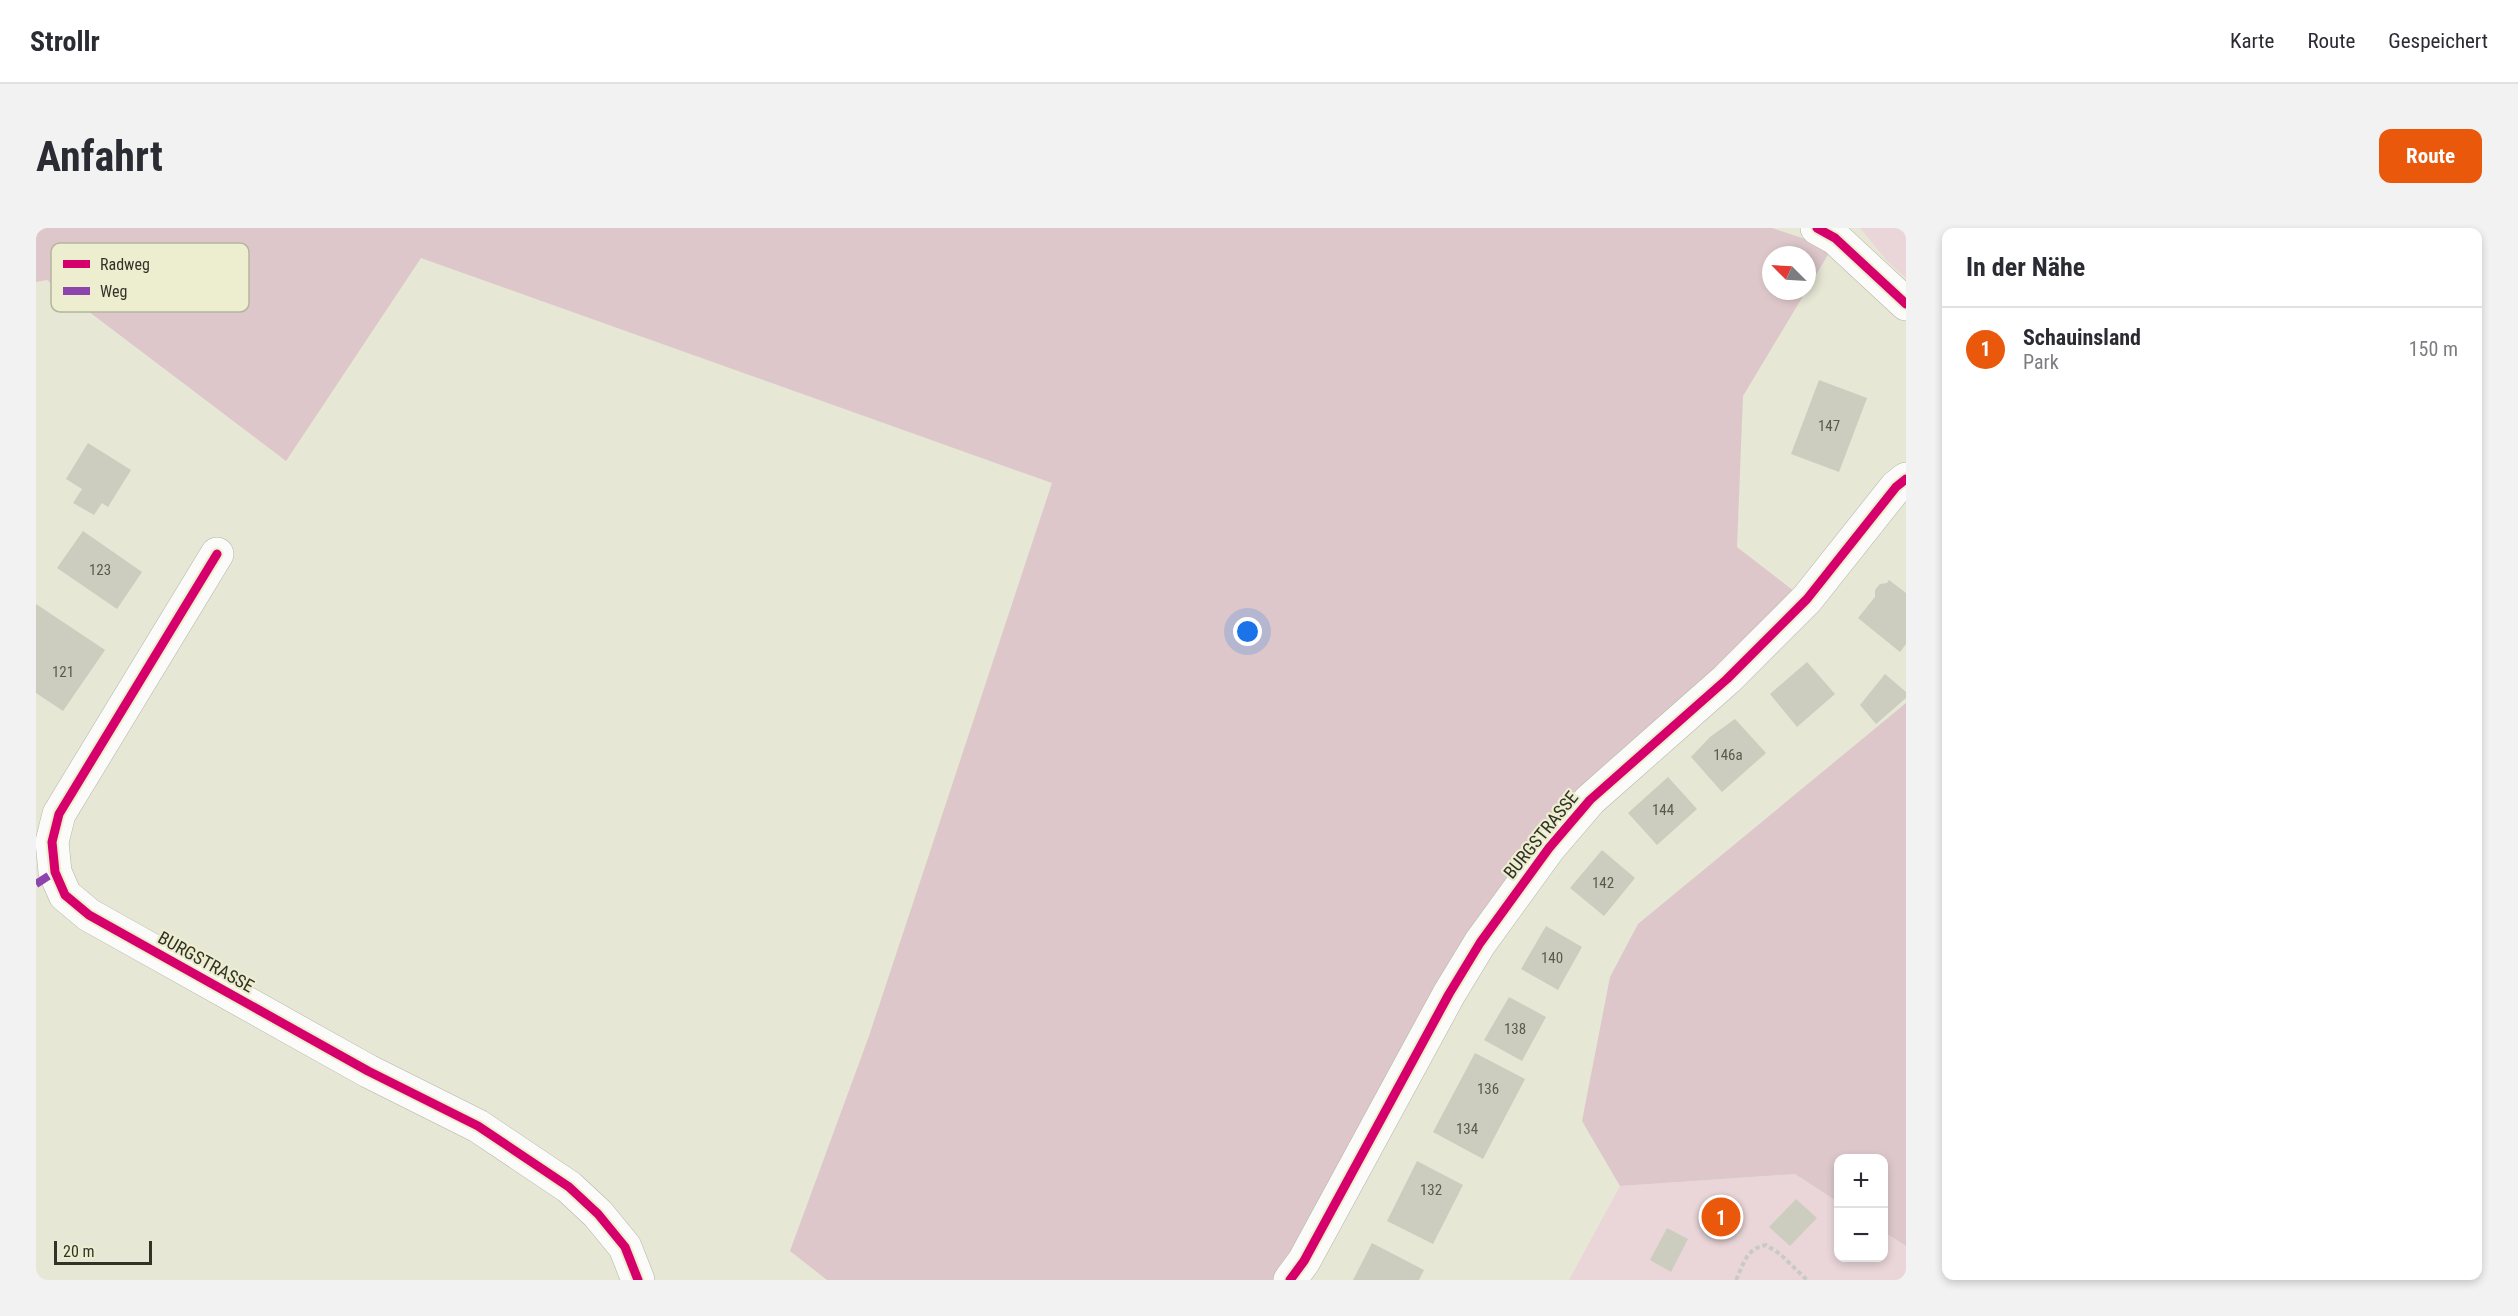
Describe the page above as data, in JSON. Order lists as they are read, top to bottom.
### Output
{
  "streets": {
    "street": ["BURGSTRASSE"]
  },
  "house_numbers": [
    "147",
    "123",
    "121",
    "146a",
    "144",
    "142",
    "140",
    "138",
    "136",
    "134",
    "132"
  ],
  "legend": ["Radweg", "Weg"],
  "scale_bar": "20 m",
  "north": "top left",
  "page": {
    "header": "Strollr",
    "nav": ["Karte", "Route", "Gespeichert"],
    "buttons": "Route",
    "title": "Anfahrt",
    "heading": "In der Nähe",
    "list": [
      {
        "mark": "1",
        "name": "Schauinsland",
        "note": "Park",
        "value": "150 m"
      }
    ],
    "map_buttons": ["+", "−"],
    "pins": "1",
    "scale": "20 m"
  }
}
